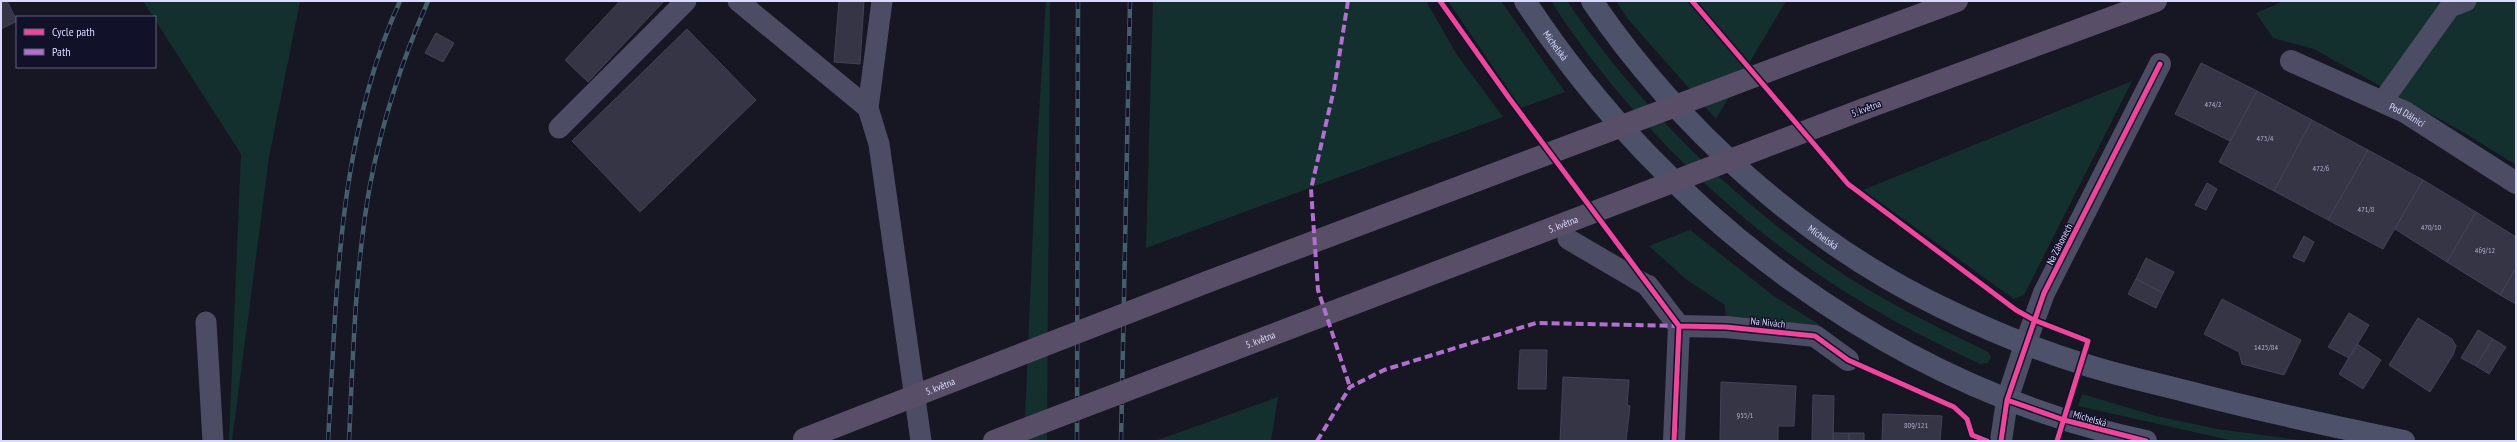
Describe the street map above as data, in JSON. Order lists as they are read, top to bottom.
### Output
{
  "streets": {
    "highway": ["5. května"],
    "main road": ["Michelská"],
    "street": ["Pod Dálnicí", "Na Záhonech", "Na Nivách"]
  },
  "crossings": [
    ["Michelská", "Na Záhonech"]
  ],
  "house_numbers": [
    "474/2",
    "473/4",
    "472/6",
    "471/8",
    "470/10",
    "469/12",
    "1425/84",
    "955/1",
    "809/121"
  ],
  "legend": ["Cycle path", "Path"]
}
